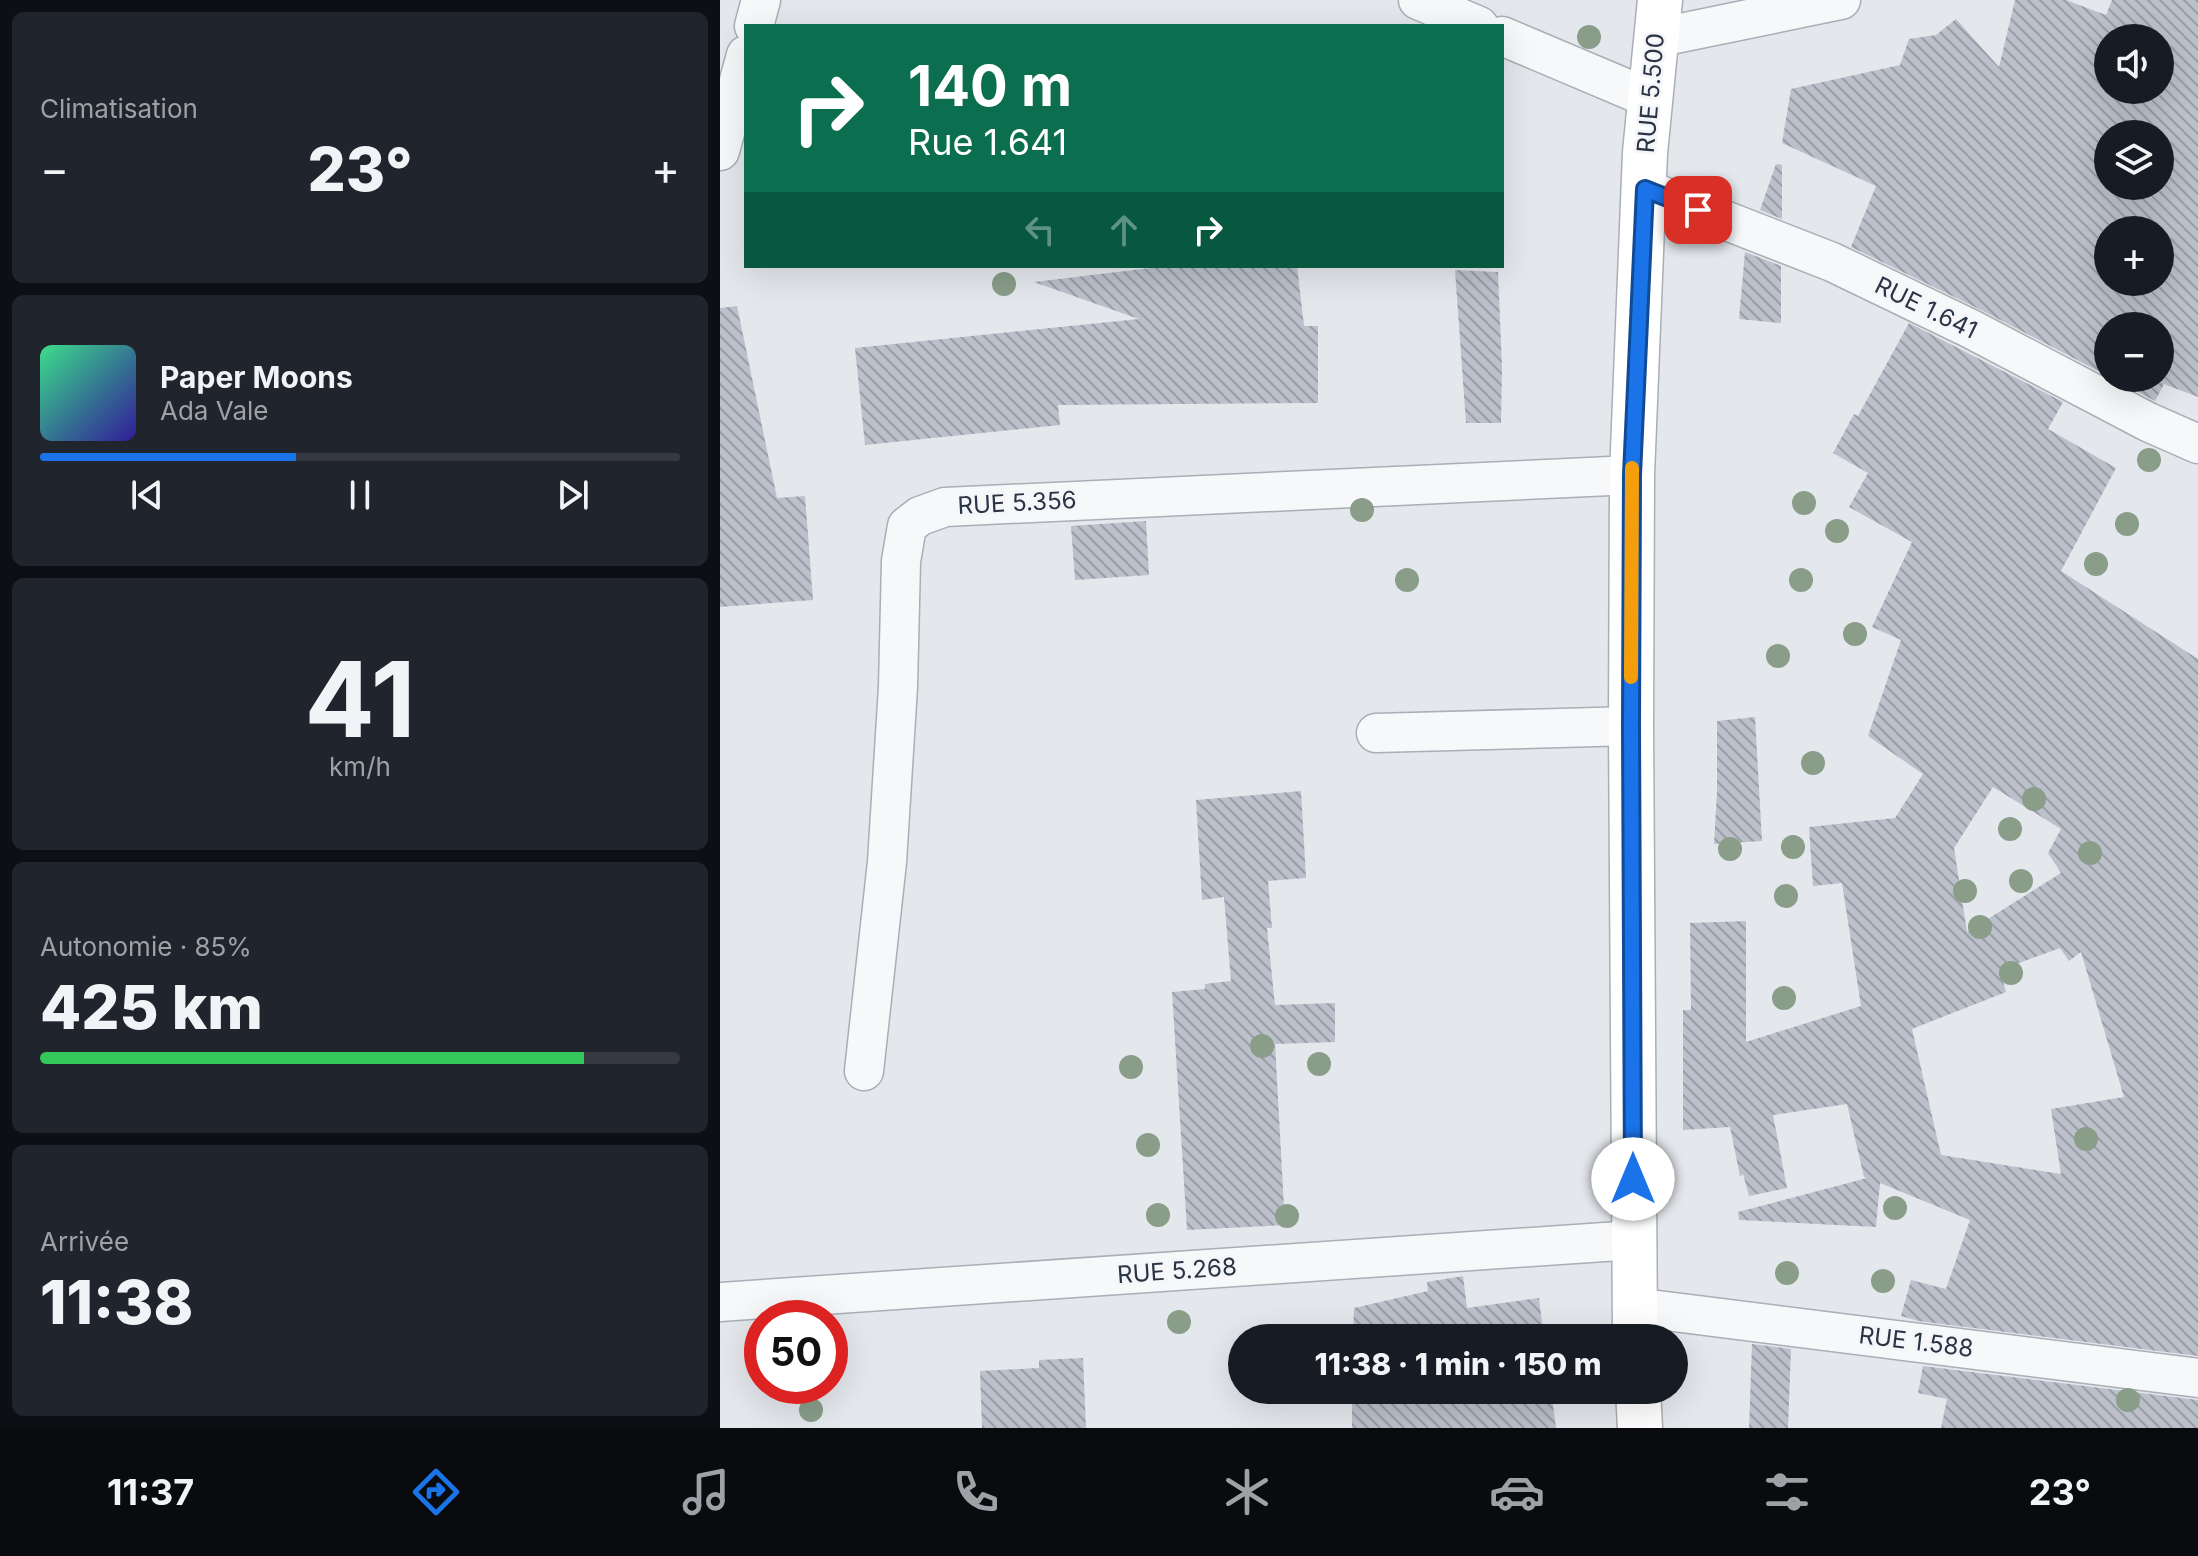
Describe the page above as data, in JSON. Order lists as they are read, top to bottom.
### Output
{
  "streets": {
    "main road": ["RUE 5.500"],
    "street": [
      "RUE 1.641",
      "RUE 5.356",
      "RUE 5.268",
      "RUE 1.588"
    ]
  },
  "crossings": [
    ["RUE 5.500", "RUE 1.641"],
    ["RUE 5.500", "RUE 5.356"],
    ["RUE 5.500", "RUE 5.268"],
    ["RUE 5.500", "RUE 1.588"]
  ],
  "page": {
    "tile": [
      "Climatisation",
      ["41", "km/h"],
      ["Autonomie · 85%", "425 km"],
      ["Arrivée", "11:38"]
    ],
    "map_buttons": ["+", "−"],
    "turn": ["140 m", "Rue 1.641"],
    "heat": ["−", "23°", "+"],
    "song": ["Paper Moons", "Ada Vale"],
    "limit": "50",
    "trip": "11:38 · 1 min · 150 m",
    "tabs": ["11:37", "23°"]
  }
}
